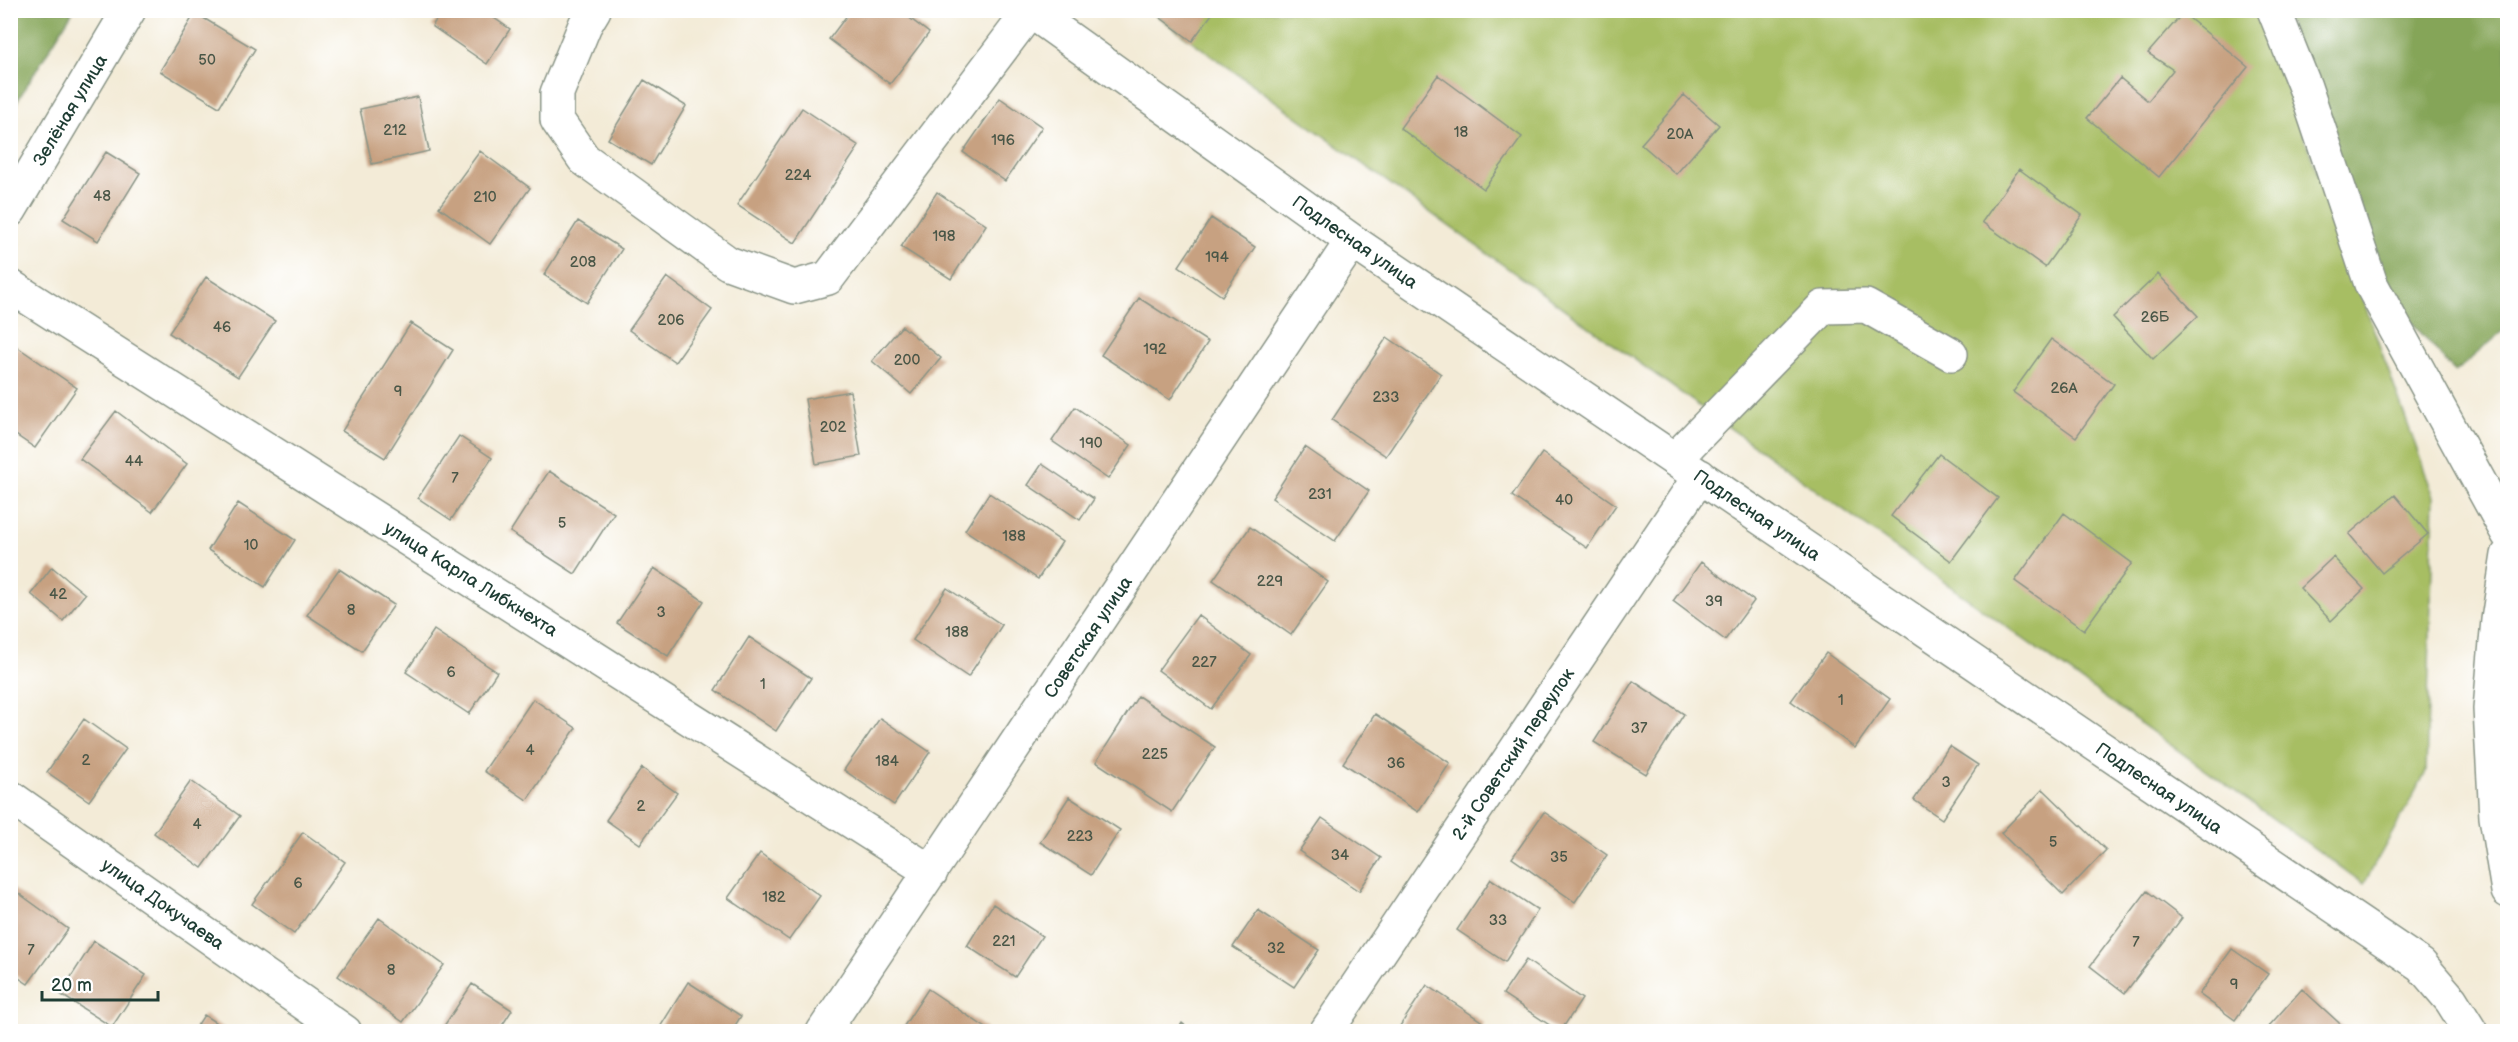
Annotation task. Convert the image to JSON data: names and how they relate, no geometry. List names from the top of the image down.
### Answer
{
  "streets": {
    "street": [
      "Зелёная улица",
      "Подлесная улица",
      "улица Карла Либкнехта",
      "Советская улица",
      "2-й Советский переулок",
      "улица Докучаева"
    ]
  },
  "crossings": [
    ["Подлесная улица", "Советская улица"],
    ["Подлесная улица", "2-й Советский переулок"],
    ["улица Карла Либкнехта", "Советская улица"]
  ],
  "house_numbers": [
    "50",
    "212",
    "18",
    "20А",
    "196",
    "224",
    "48",
    "210",
    "198",
    "194",
    "208",
    "26Б",
    "206",
    "46",
    "192",
    "200",
    "26А",
    "9",
    "233",
    "202",
    "190",
    "44",
    "7",
    "231",
    "40",
    "5",
    "188",
    "10",
    "229",
    "42",
    "39",
    "8",
    "3",
    "188",
    "227",
    "6",
    "1",
    "1",
    "37",
    "4",
    "225",
    "2",
    "184",
    "36",
    "3",
    "2",
    "4",
    "223",
    "5",
    "34",
    "35",
    "6",
    "182",
    "33",
    "221",
    "7",
    "32",
    "7",
    "8",
    "9"
  ],
  "scale_bar": "20 m"
}
